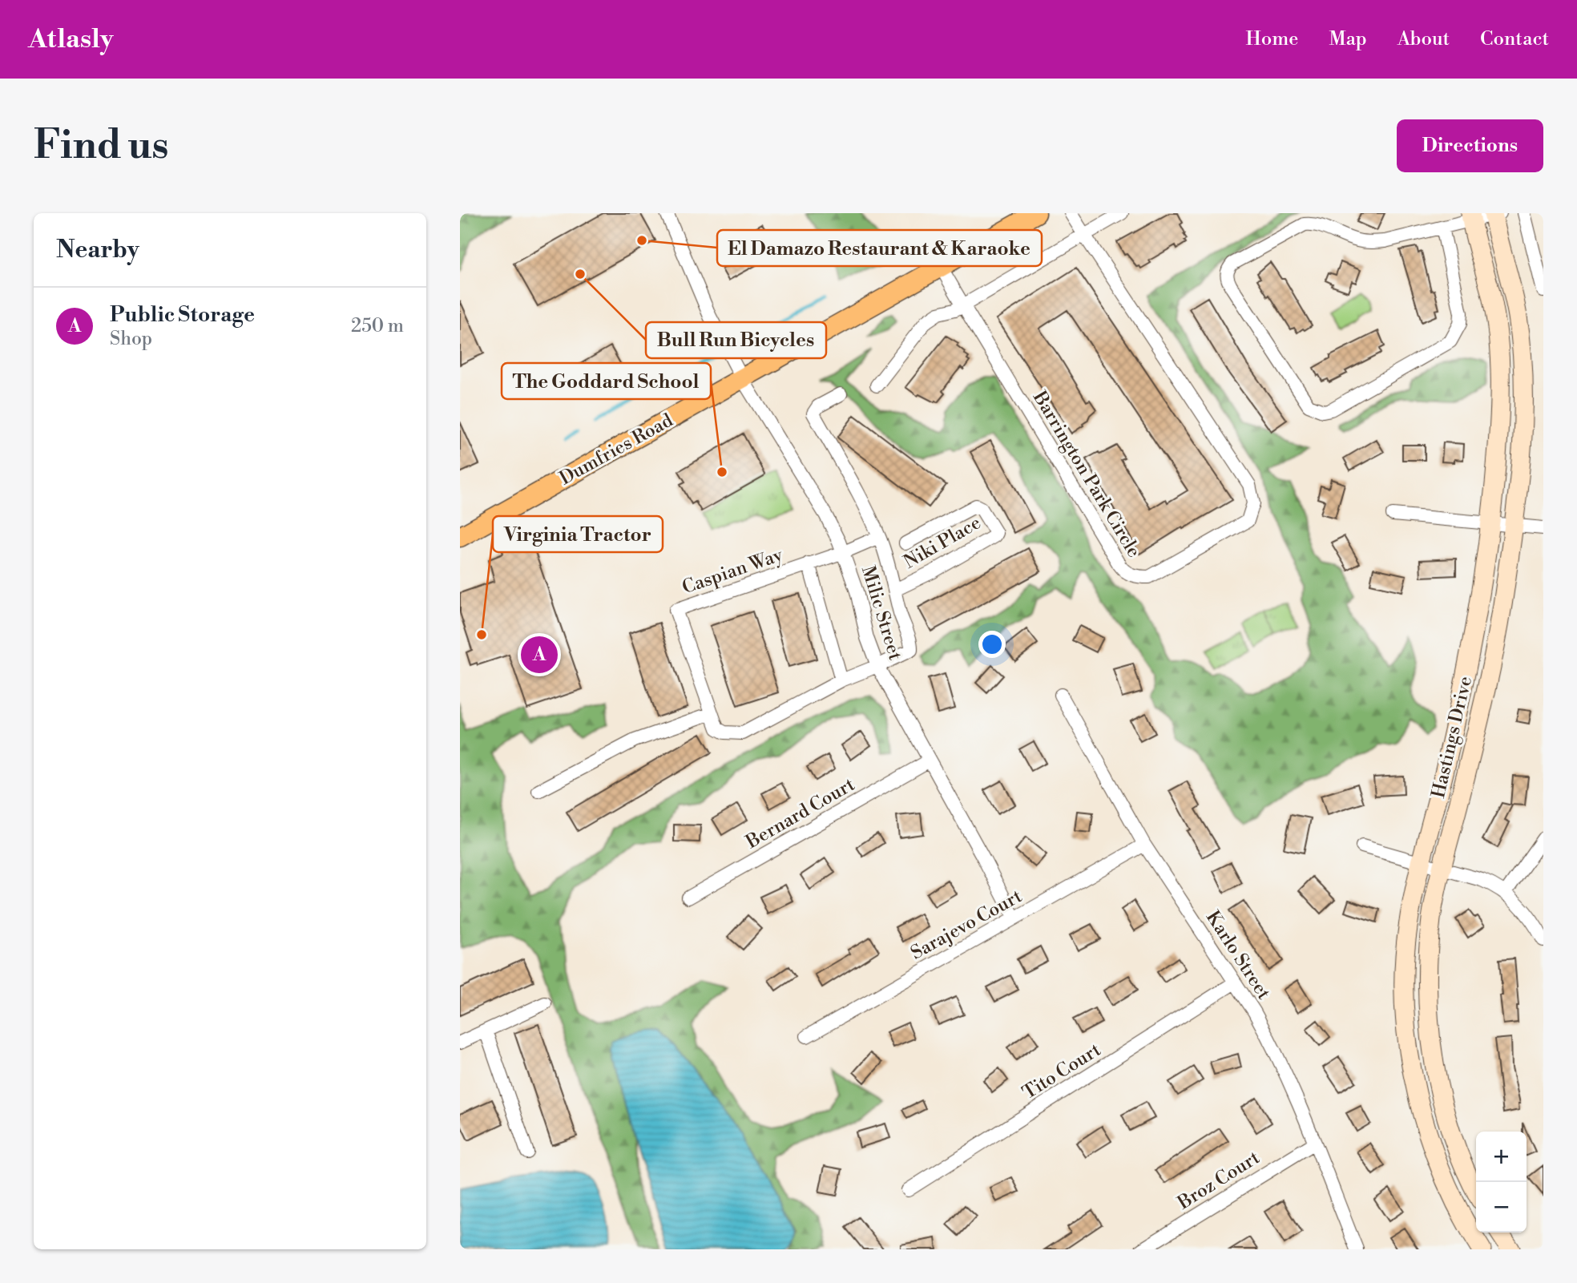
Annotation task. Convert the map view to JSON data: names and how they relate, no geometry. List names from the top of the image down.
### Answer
{
  "streets": {
    "main road": ["Dumfries Road"],
    "street": [
      "Barrington Park Circle",
      "Niki Place",
      "Caspian Way",
      "Milic Street",
      "Hastings Drive",
      "Bernard Court",
      "Sarajevo Court",
      "Karlo Street",
      "Tito Court",
      "Broz Court"
    ]
  },
  "crossings": [
    ["Dumfries Road", "Barrington Park Circle"],
    ["Dumfries Road", "Milic Street"],
    ["Niki Place", "Caspian Way"],
    ["Niki Place", "Milic Street"],
    ["Caspian Way", "Milic Street"],
    ["Milic Street", "Bernard Court"],
    ["Milic Street", "Sarajevo Court"],
    ["Sarajevo Court", "Karlo Street"],
    ["Karlo Street", "Tito Court"],
    ["Karlo Street", "Broz Court"]
  ],
  "places": [
    "El Damazo Restaurant & Karaoke",
    "Bull Run Bicycles",
    "The Goddard School",
    "Virginia Tractor"
  ],
  "page": {
    "header": "Atlasly",
    "nav": [
      "Home",
      "Map",
      "About",
      "Contact"
    ],
    "buttons": "Directions",
    "title": "Find us",
    "heading": "Nearby",
    "list": [
      {
        "mark": "A",
        "name": "Public Storage",
        "note": "Shop",
        "value": "250 m"
      }
    ],
    "pins": "A",
    "map_buttons": ["+", "−"]
  }
}
